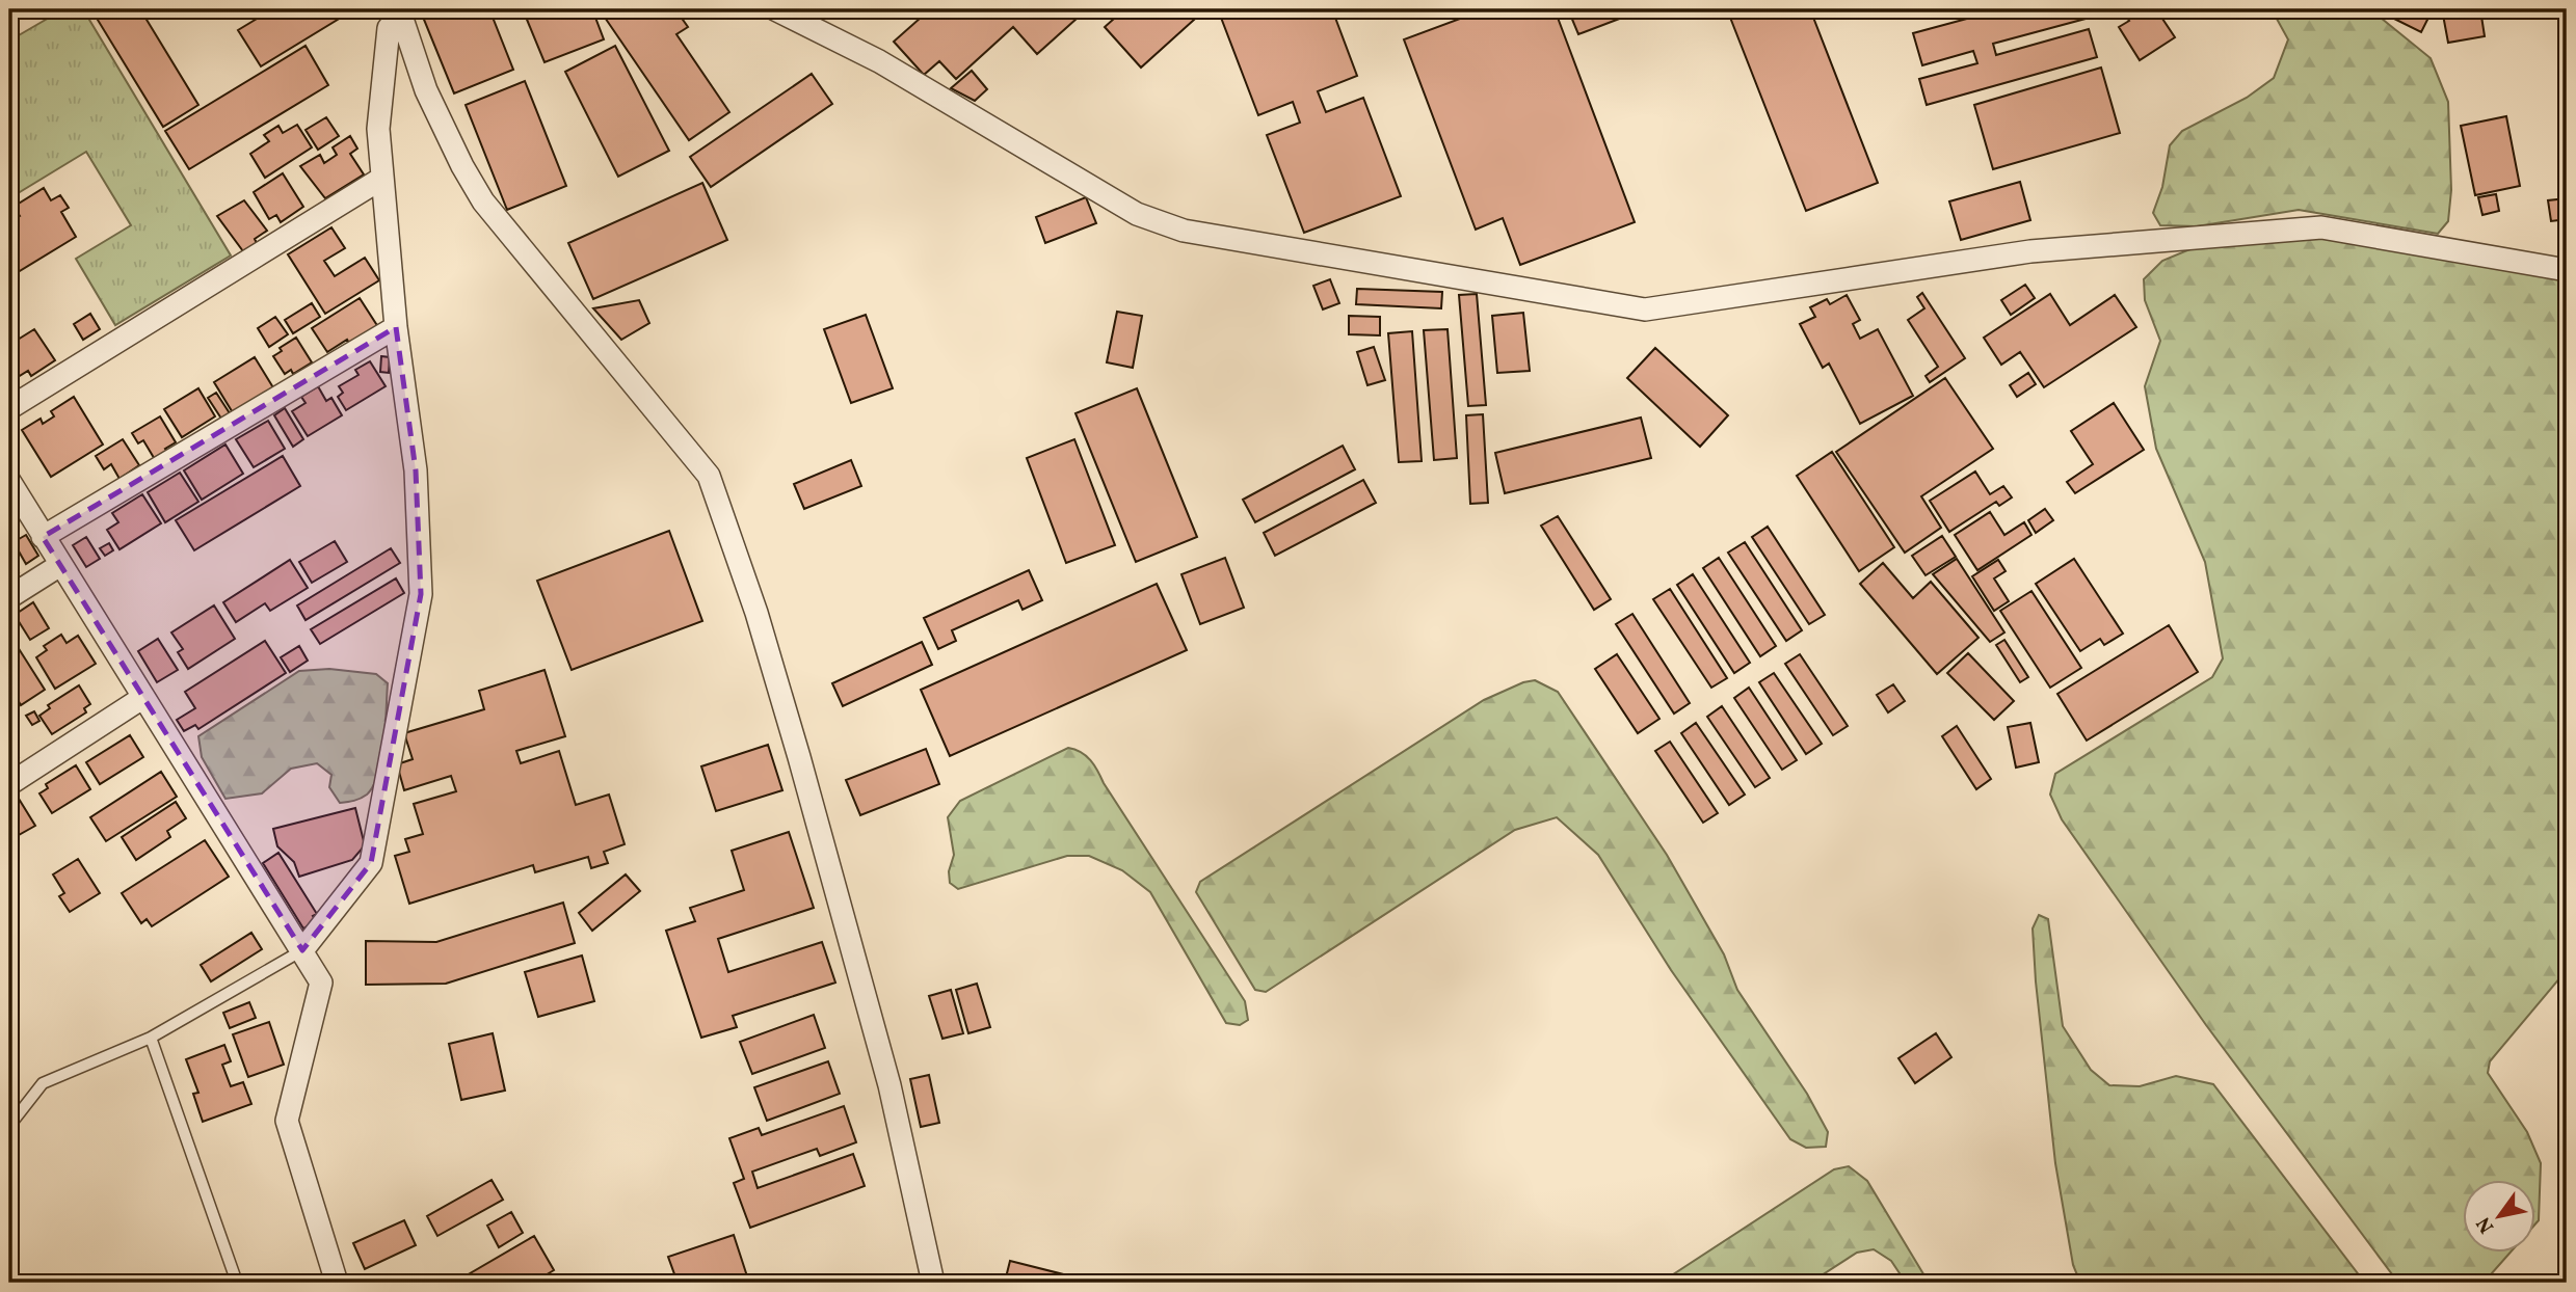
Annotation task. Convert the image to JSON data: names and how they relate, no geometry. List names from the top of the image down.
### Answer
{
  "north": "bottom left"
}
